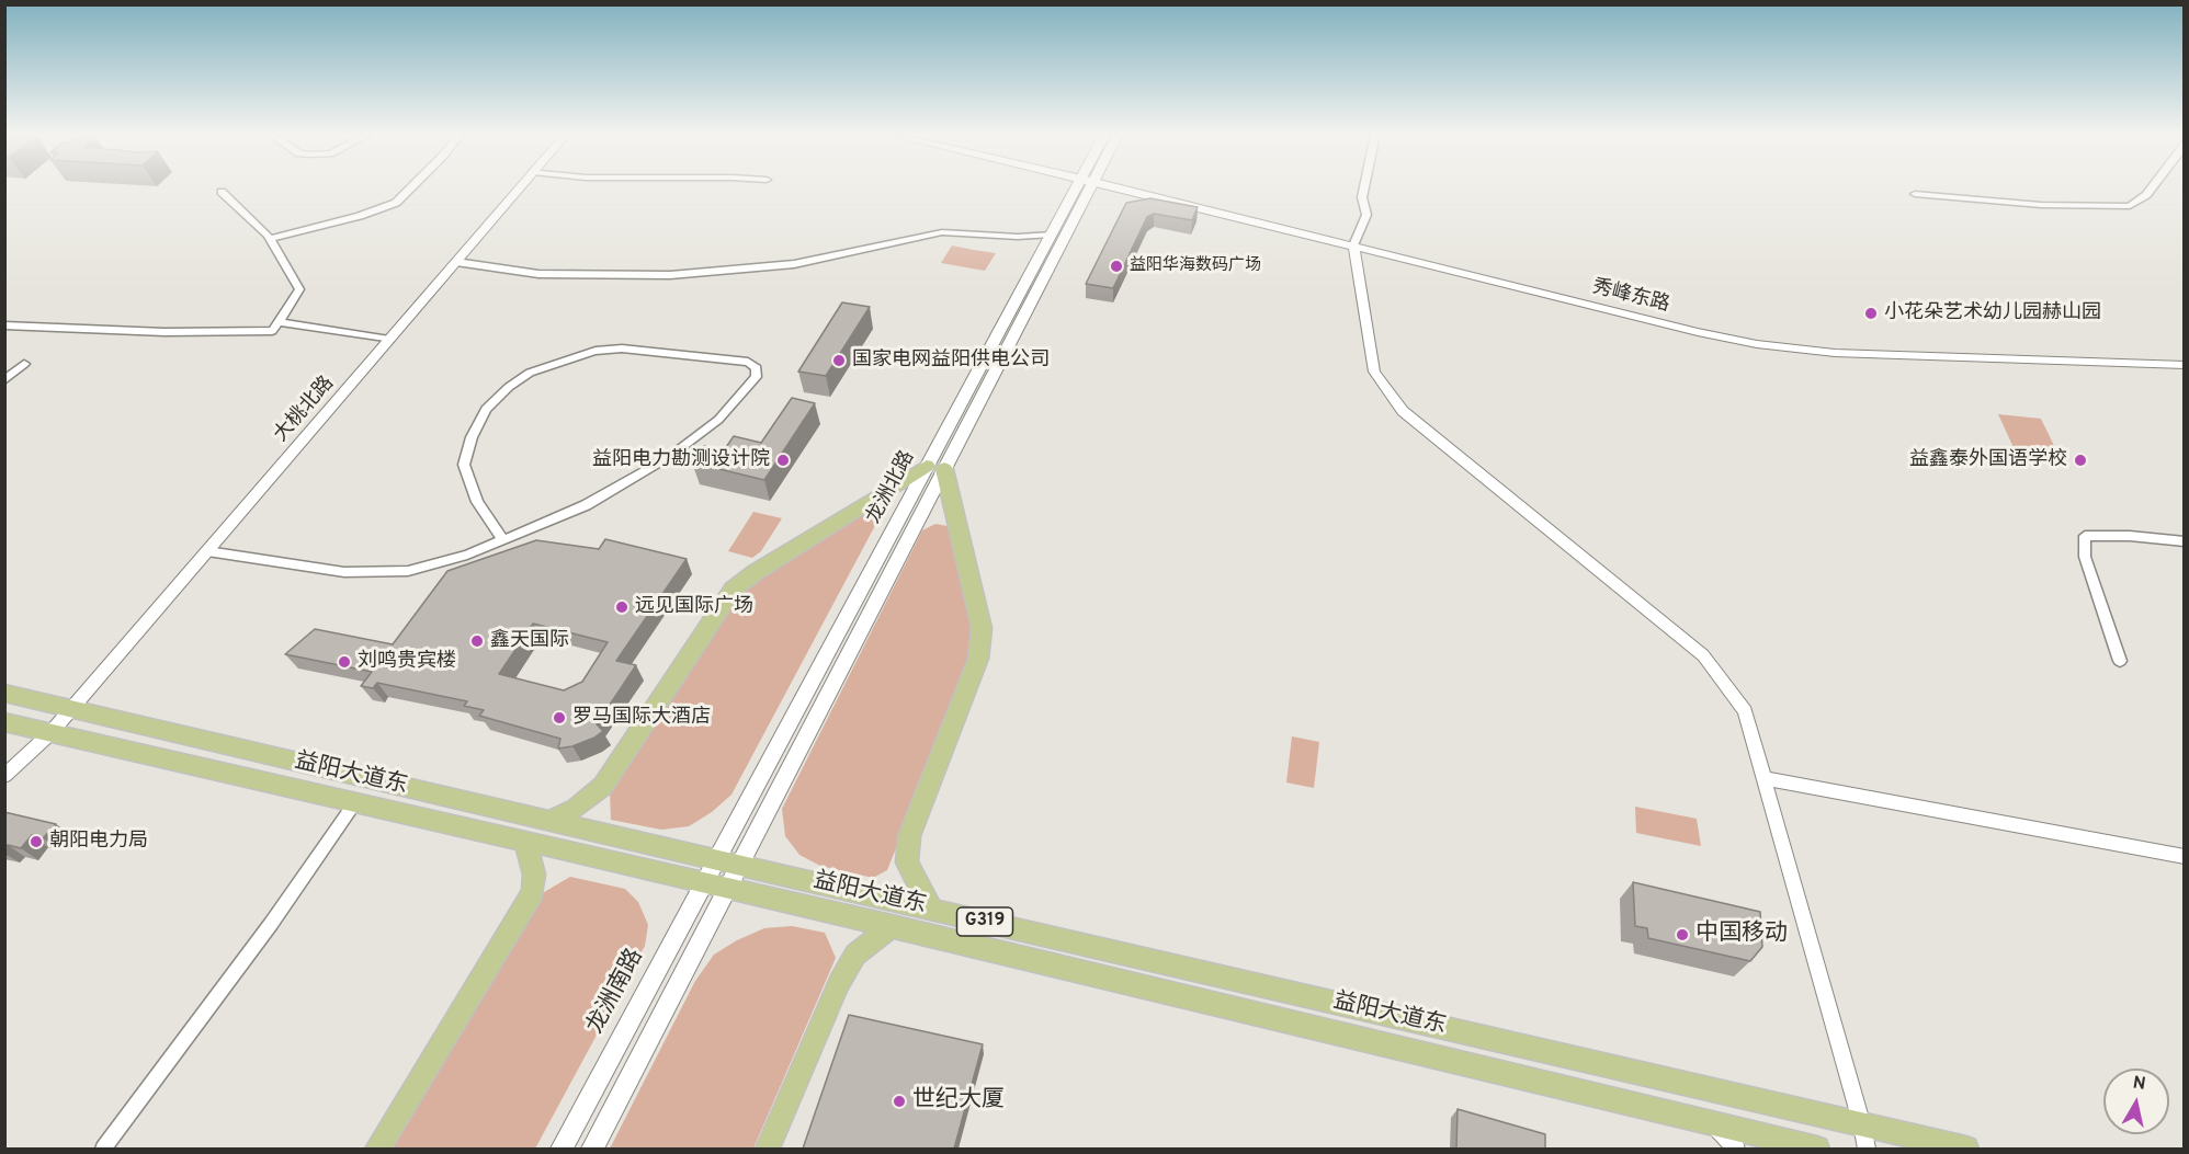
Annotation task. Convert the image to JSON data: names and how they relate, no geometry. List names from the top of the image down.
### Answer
{
  "streets": {
    "main road": [
      "龙洲北路",
      "益阳大道东",
      "G319",
      "龙洲南路"
    ],
    "street": ["秀峰东路", "大桃北路"]
  },
  "crossings": [
    ["大桃北路", "益阳大道东"],
    ["大桃北路", "G319"],
    ["龙洲北路", "益阳大道东"],
    ["龙洲北路", "龙洲南路"],
    ["益阳大道东", "龙洲南路"],
    ["G319", "龙洲南路"]
  ],
  "places": [
    "益阳华海数码广场",
    "小花朵艺术幼儿园赫山园",
    "国家电网益阳供电公司",
    "益阳电力勘测设计院",
    "益鑫泰外国语学校",
    "远见国际广场",
    "鑫天国际",
    "刘鸣贵宾楼",
    "罗马国际大酒店",
    "朝阳电力局",
    "中国移动",
    "世纪大厦"
  ],
  "north": "top"
}
